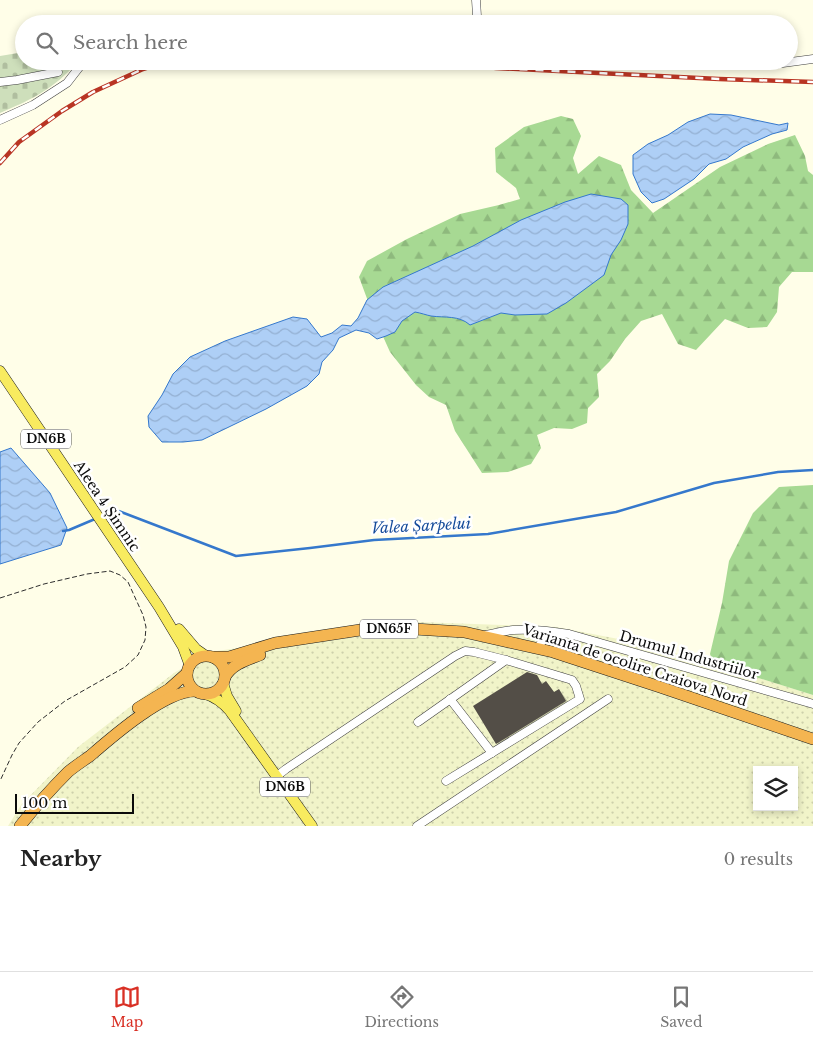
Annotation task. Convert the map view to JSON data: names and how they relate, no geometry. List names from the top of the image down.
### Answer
{
  "streets": {
    "highway": ["DN6B", "DN65F", "Varianta de ocolire Craiova Nord"],
    "main road": ["Aleea 4 Șimnic"],
    "street": ["Drumul Industriilor"]
  },
  "crossings": [
    ["DN6B", "Aleea 4 Șimnic"],
    ["DN6B", "Varianta de ocolire Craiova Nord"],
    ["Aleea 4 Șimnic", "Varianta de ocolire Craiova Nord"],
    ["Drumul Industriilor", "Varianta de ocolire Craiova Nord"]
  ],
  "water": ["Valea Șarpelui"],
  "scale_bar": "100 m",
  "page": {
    "search": "Search here",
    "scale": "100 m",
    "heading": ["Nearby", "0 results"],
    "nav": ["Map", "Directions", "Saved"]
  }
}
